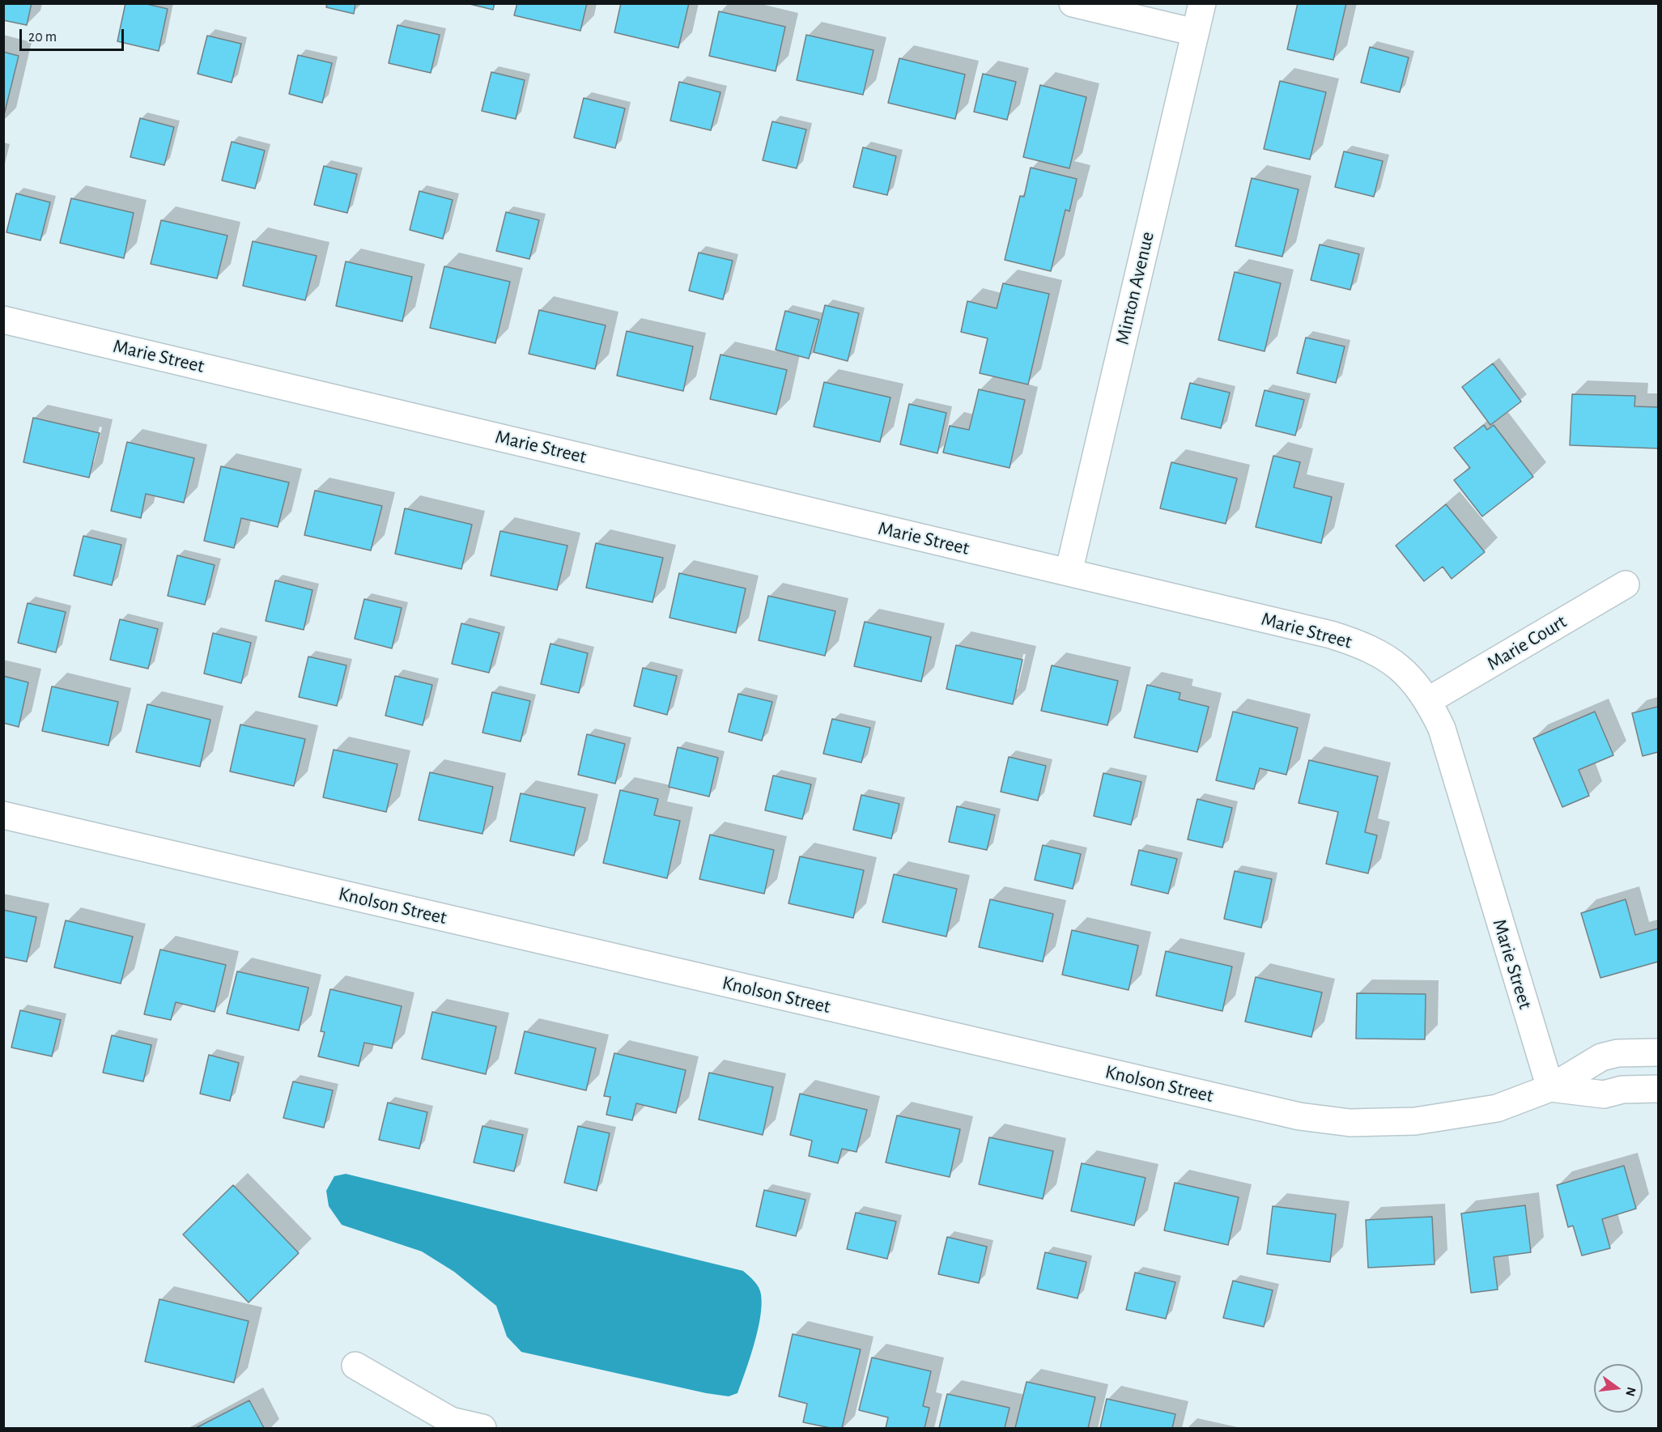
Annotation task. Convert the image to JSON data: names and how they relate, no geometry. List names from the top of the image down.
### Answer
{
  "streets": {
    "street": [
      "Minton Avenue",
      "Marie Street",
      "Marie Court",
      "Knolson Street"
    ]
  },
  "crossings": [
    ["Minton Avenue", "Marie Street"],
    ["Marie Street", "Marie Court"],
    ["Marie Street", "Knolson Street"]
  ],
  "scale_bar": "20 m",
  "north": "right"
}
